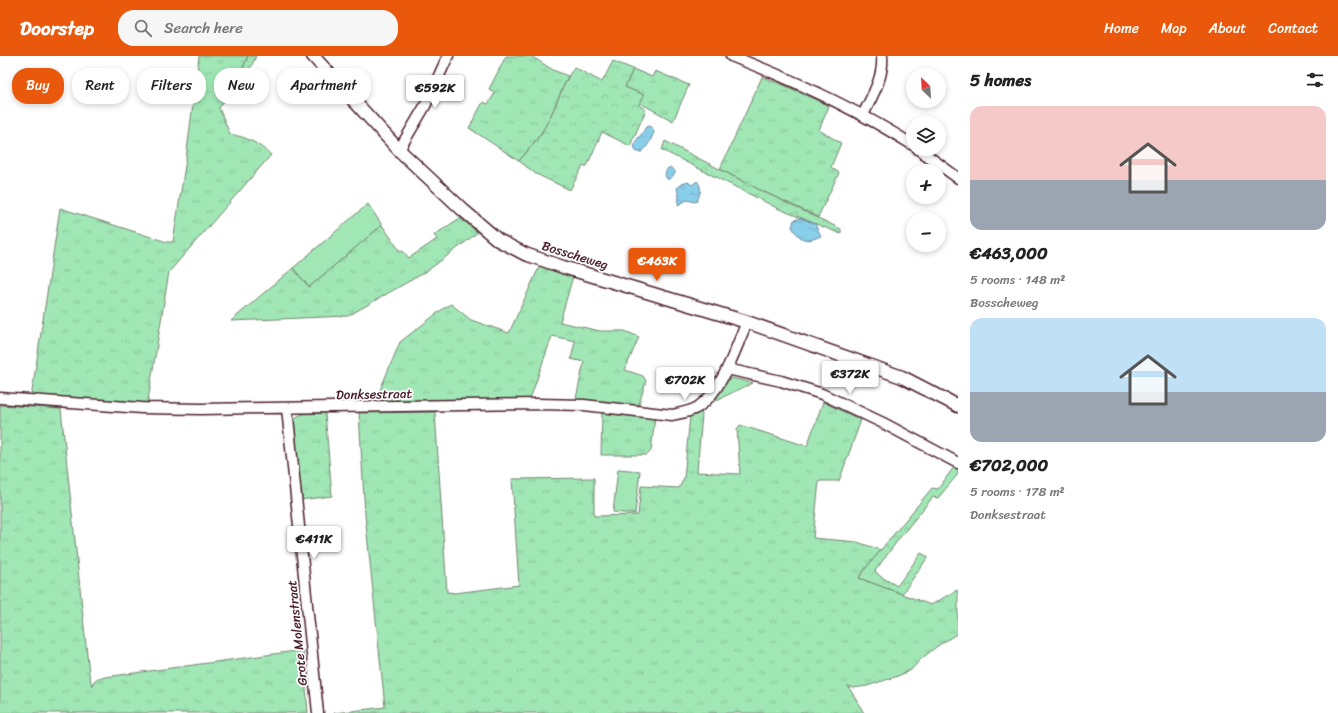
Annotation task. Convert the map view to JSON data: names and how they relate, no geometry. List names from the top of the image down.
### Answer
{
  "streets": {
    "street": ["Bosscheweg", "Donksestraat", "Grote Molenstraat"]
  },
  "crossings": [
    ["Bosscheweg", "Donksestraat"],
    ["Donksestraat", "Grote Molenstraat"]
  ],
  "north": "top left",
  "page": {
    "header": "Doorstep",
    "search": "Search here",
    "nav": [
      "Home",
      "Map",
      "About",
      "Contact"
    ],
    "heading": "5 homes",
    "map_buttons": ["+", "−"],
    "chip": [
      "Buy",
      "Rent",
      "Filters",
      "New",
      "Apartment"
    ],
    "price": [
      "€592K",
      "€463K",
      "€372K",
      "€702K",
      "€411K"
    ],
    "list": [
      {
        "name": "€463,000",
        "note": "5 rooms · 148 m² · Bosscheweg"
      },
      {
        "name": "€702,000",
        "note": "5 rooms · 178 m² · Donksestraat"
      }
    ]
  }
}
